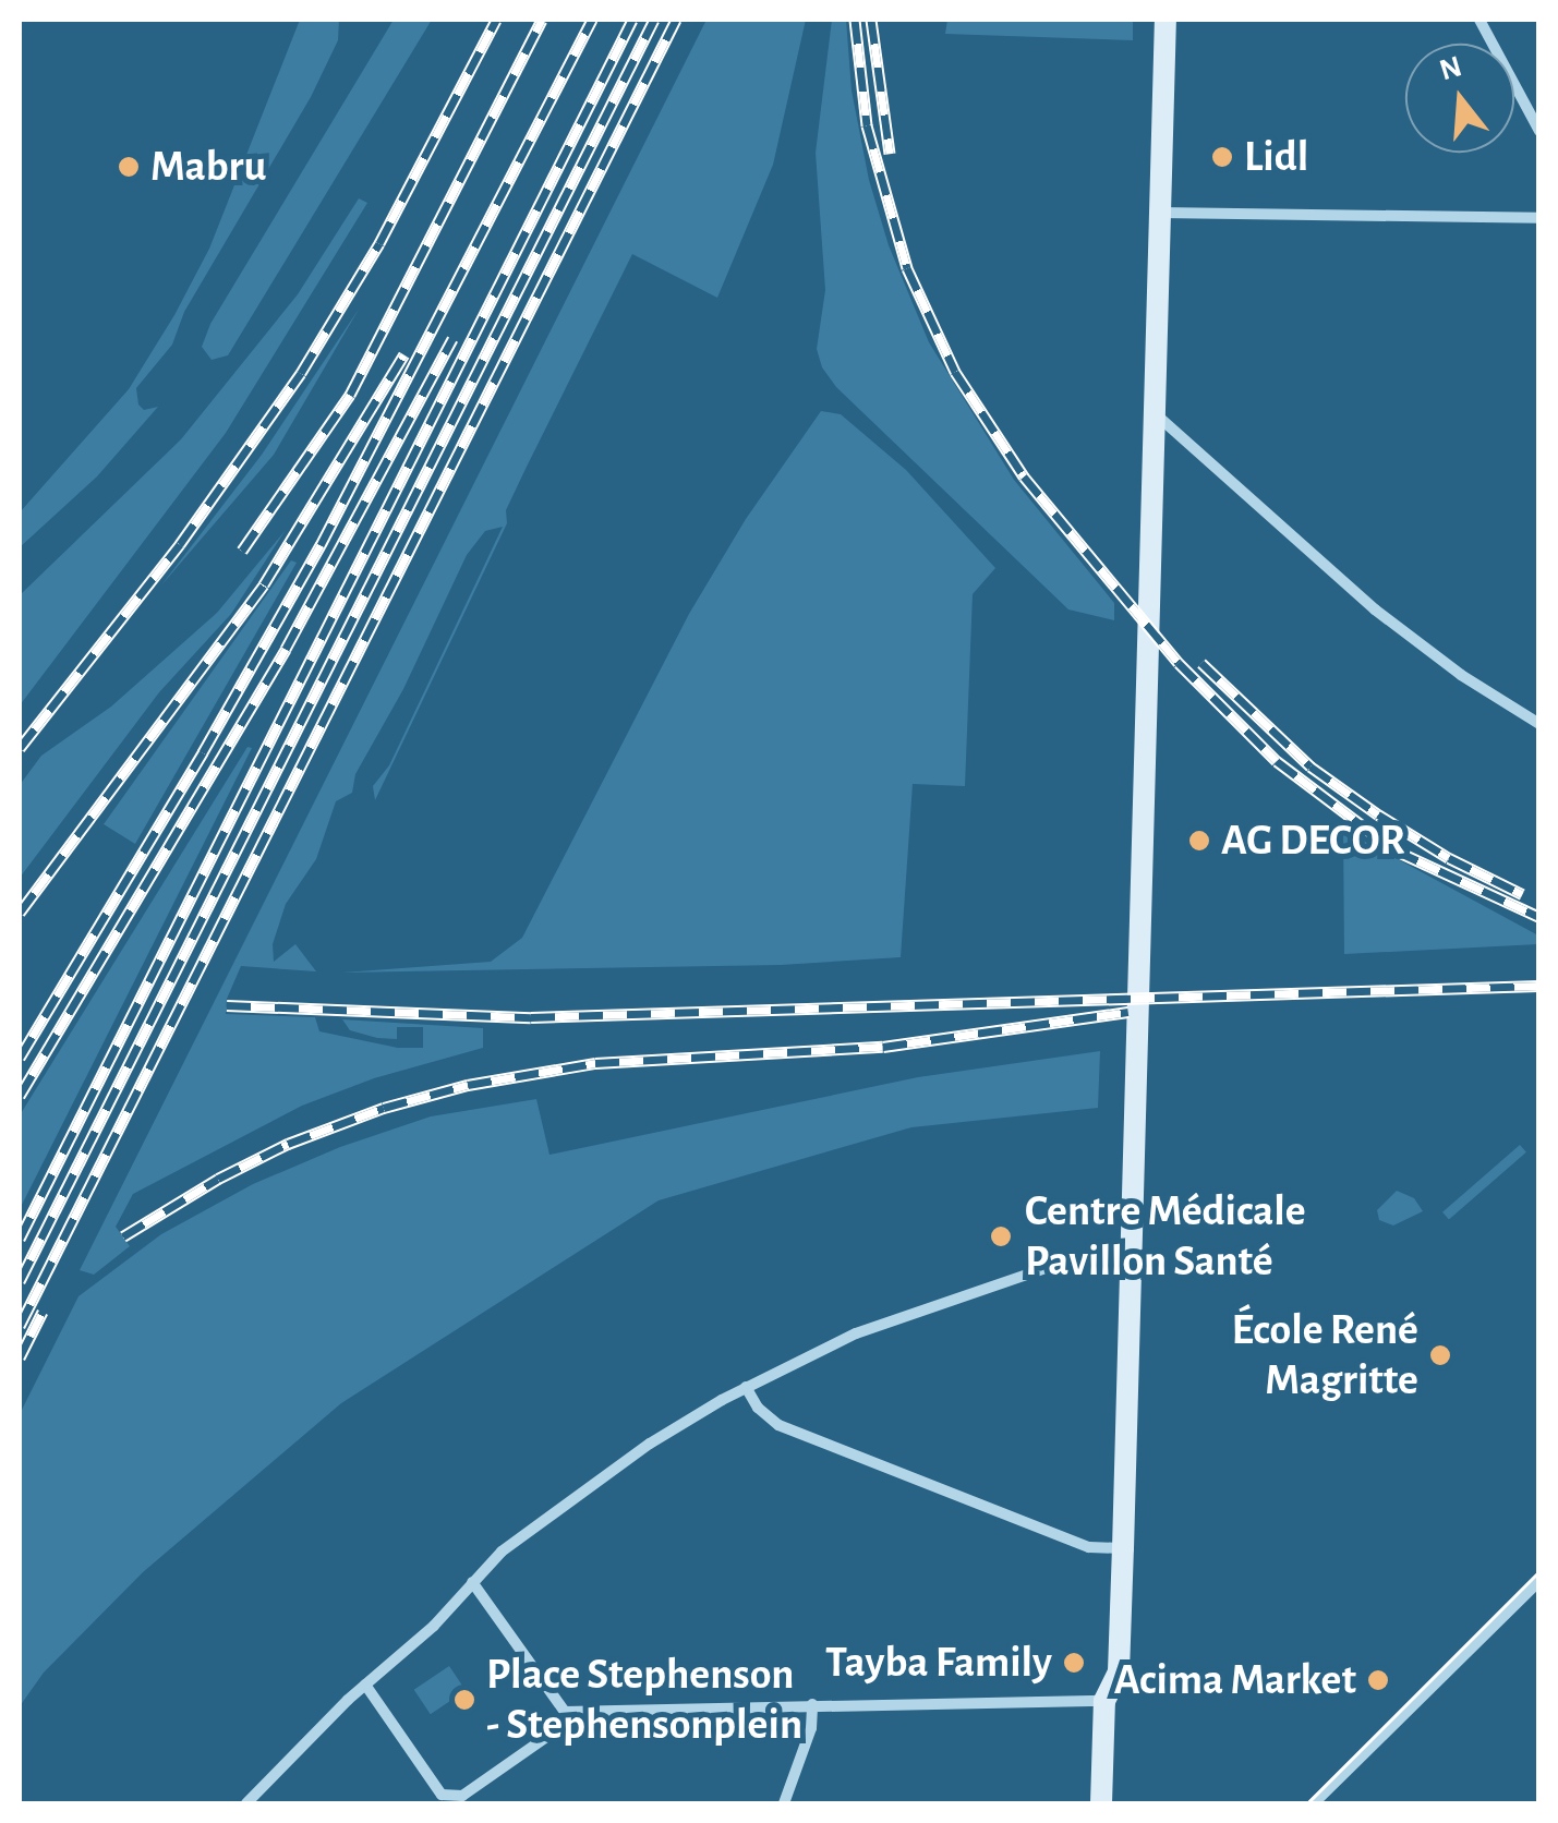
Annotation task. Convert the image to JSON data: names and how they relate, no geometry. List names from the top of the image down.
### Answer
{
  "places": [
    "Lidl",
    "Mabru",
    "AG DECOR",
    "Centre Médicale Pavillon Santé",
    "École René Magritte",
    "Tayba Family",
    "Acima Market",
    "Place Stephenson - Stephensonplein"
  ],
  "north": "top"
}
